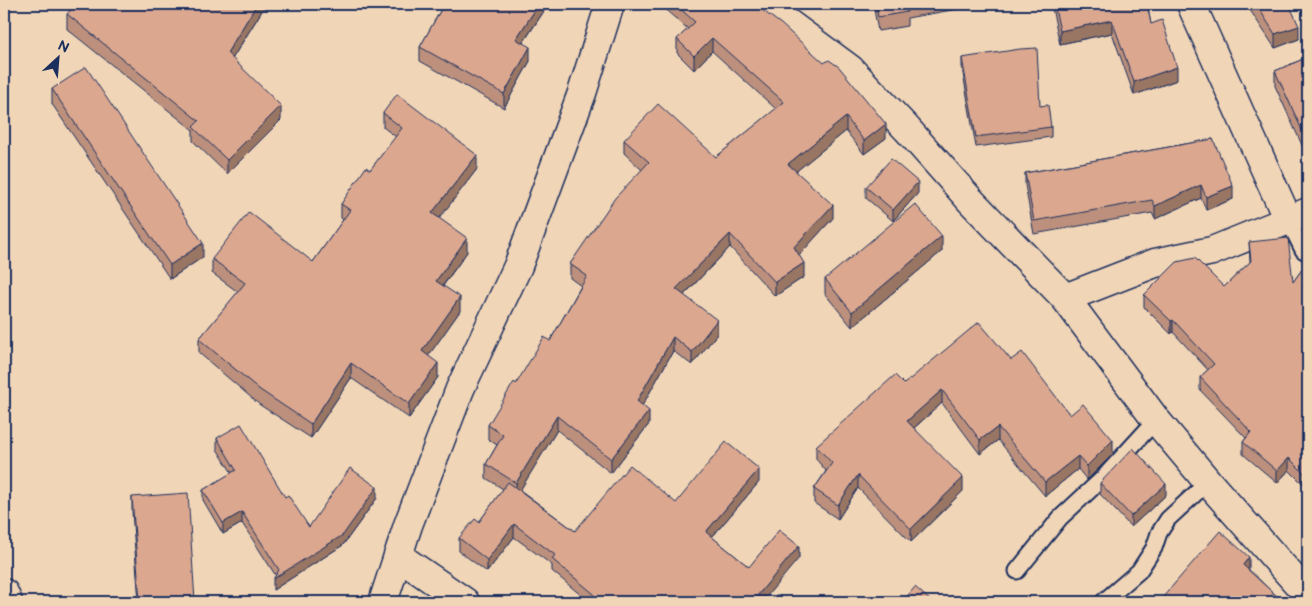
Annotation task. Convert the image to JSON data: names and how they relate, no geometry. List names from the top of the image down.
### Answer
{
  "north": "top right"
}
